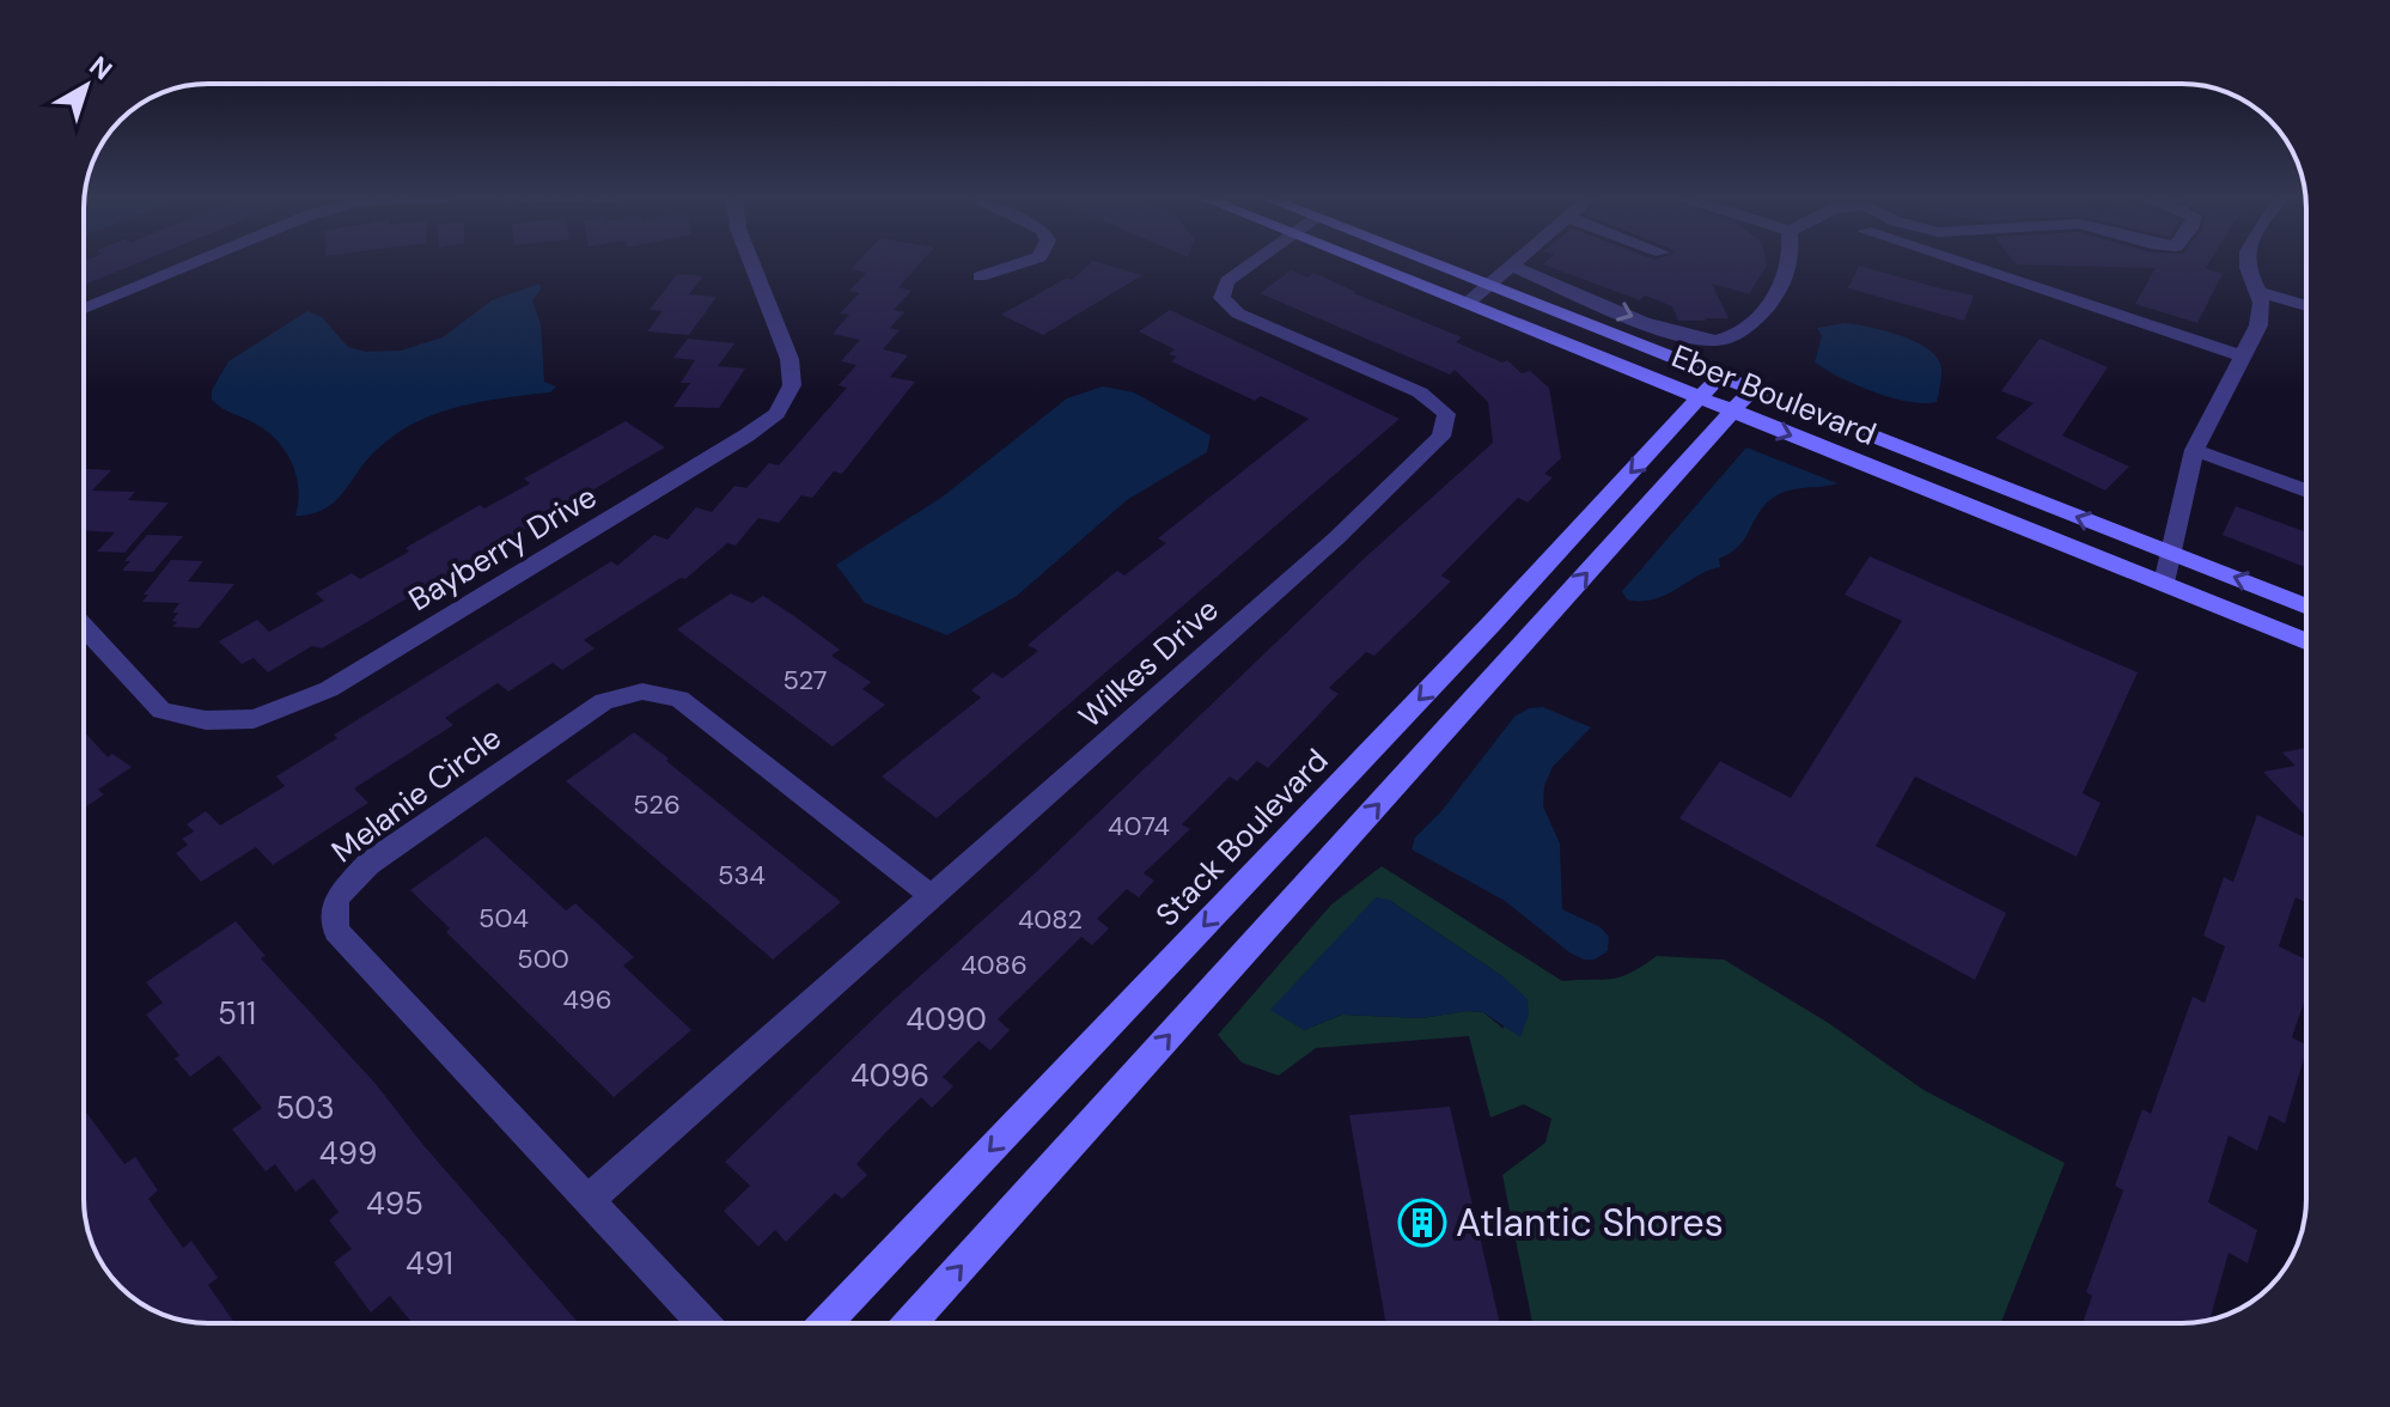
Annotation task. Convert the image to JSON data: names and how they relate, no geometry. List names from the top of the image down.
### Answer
{
  "streets": {
    "street": [
      "Eber Boulevard",
      "Bayberry Drive",
      "Wilkes Drive",
      "Melanie Circle",
      "Stack Boulevard"
    ]
  },
  "crossings": [
    ["Eber Boulevard", "Stack Boulevard"],
    ["Wilkes Drive", "Melanie Circle"]
  ],
  "places": {
    "building": ["Atlantic Shores"]
  },
  "house_numbers": [
    "527",
    "526",
    "4074",
    "534",
    "504",
    "4082",
    "500",
    "4086",
    "496",
    "511",
    "4090",
    "4096",
    "503",
    "499",
    "495",
    "491"
  ],
  "north": "top right"
}
